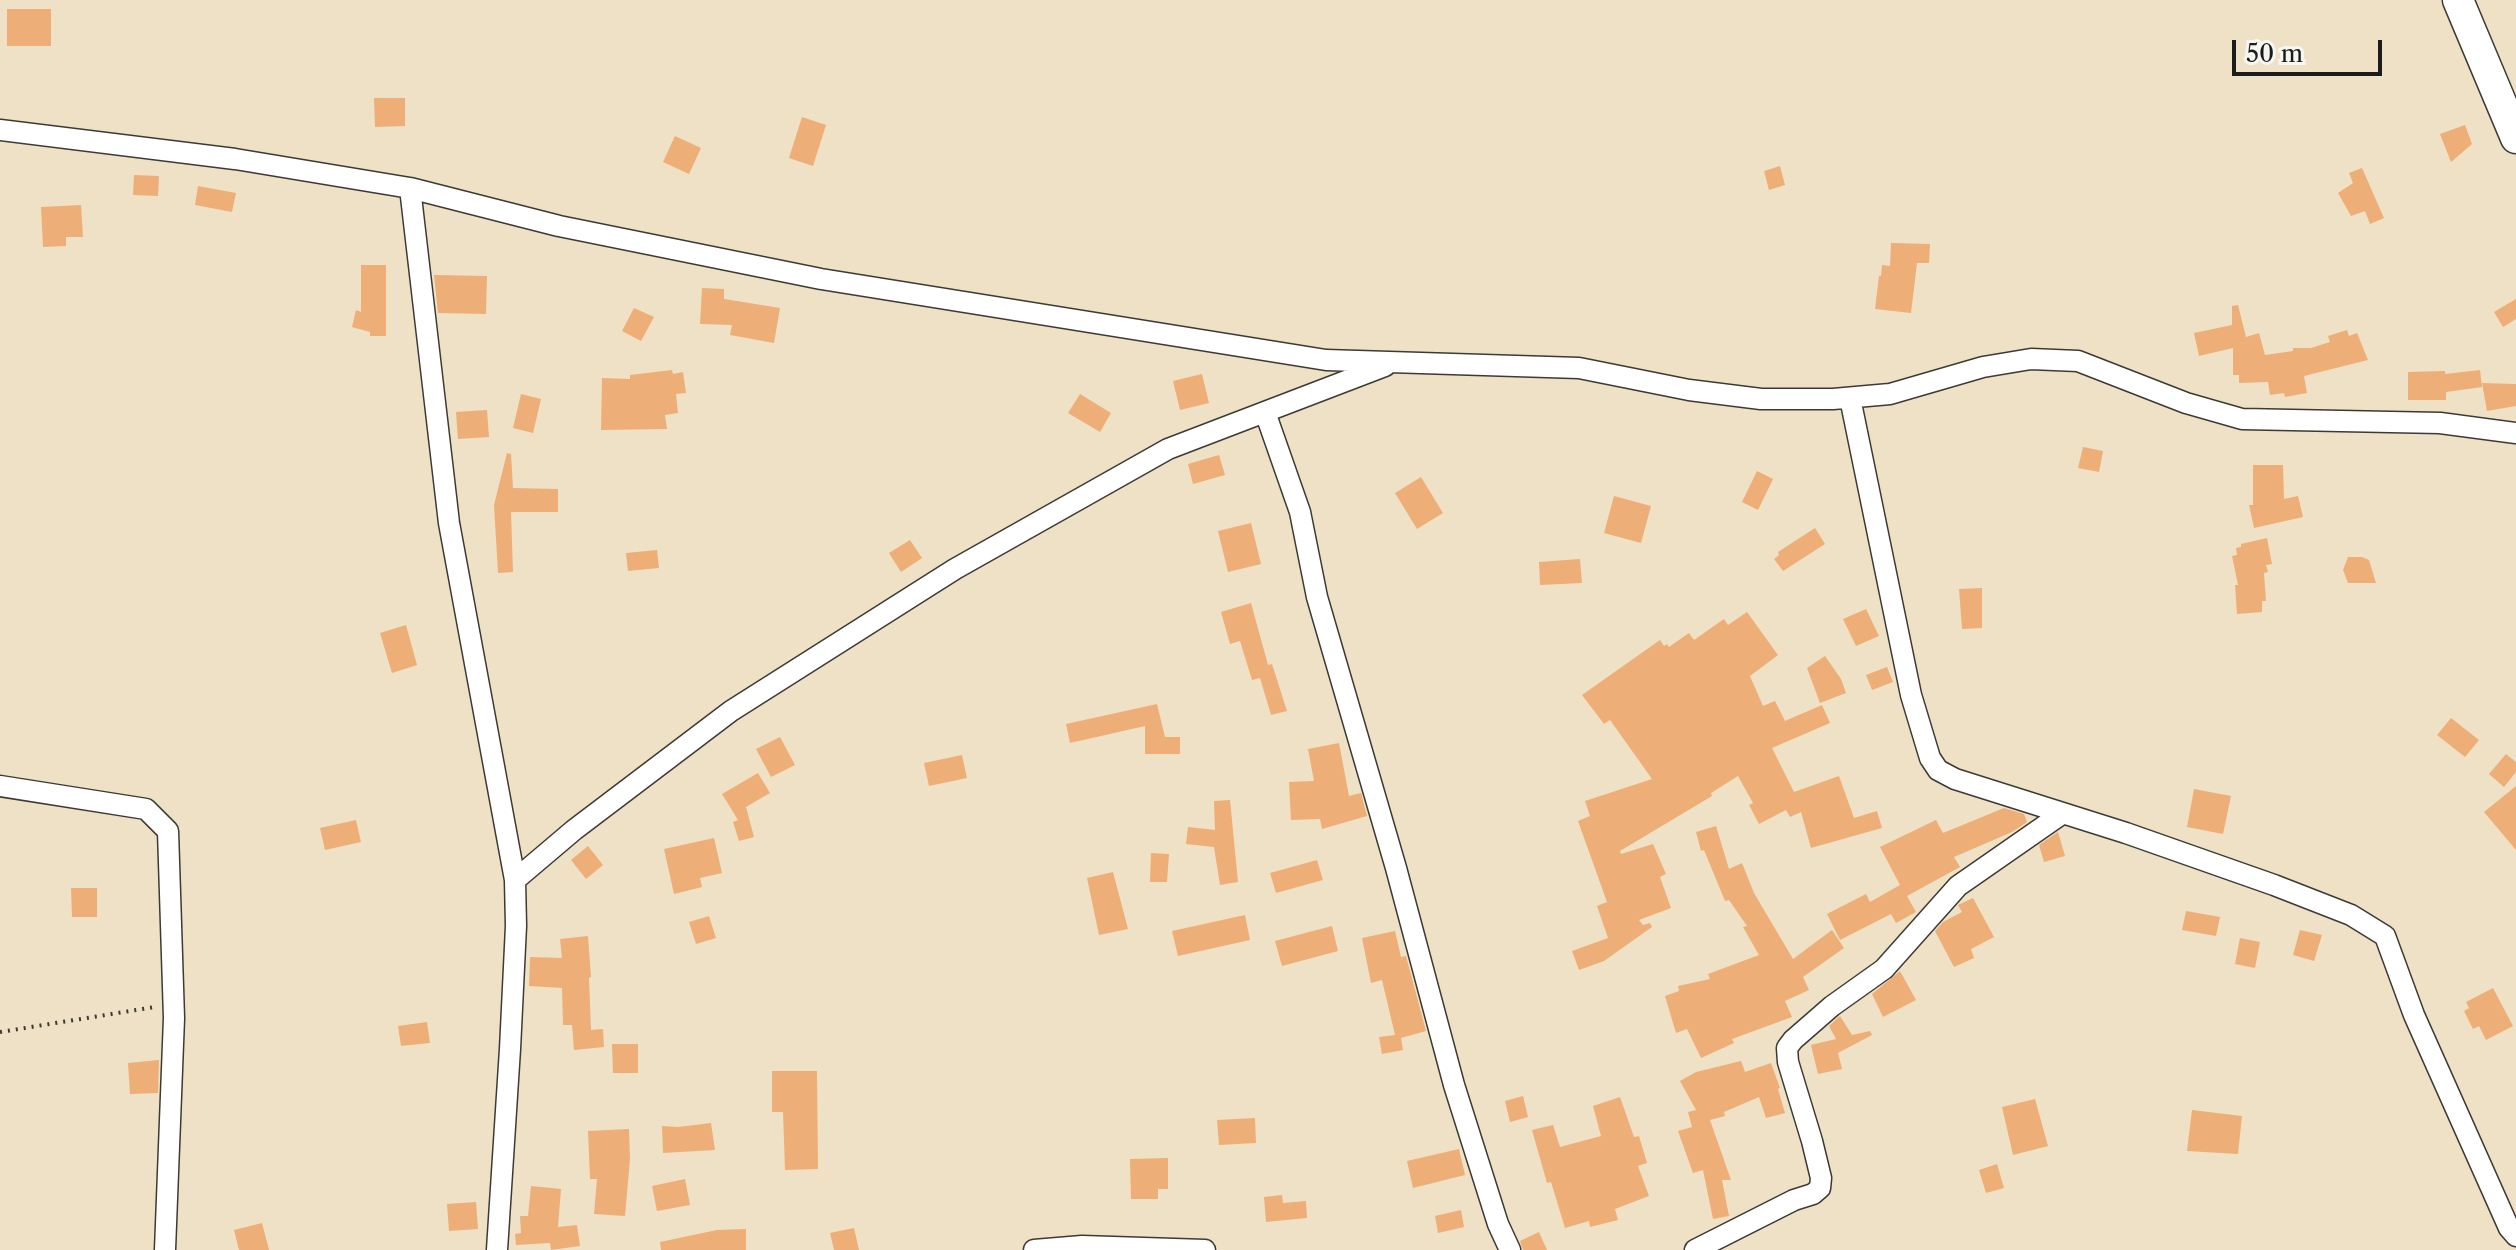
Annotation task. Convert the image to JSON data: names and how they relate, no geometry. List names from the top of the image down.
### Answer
{
  "scale_bar": "50 m"
}
